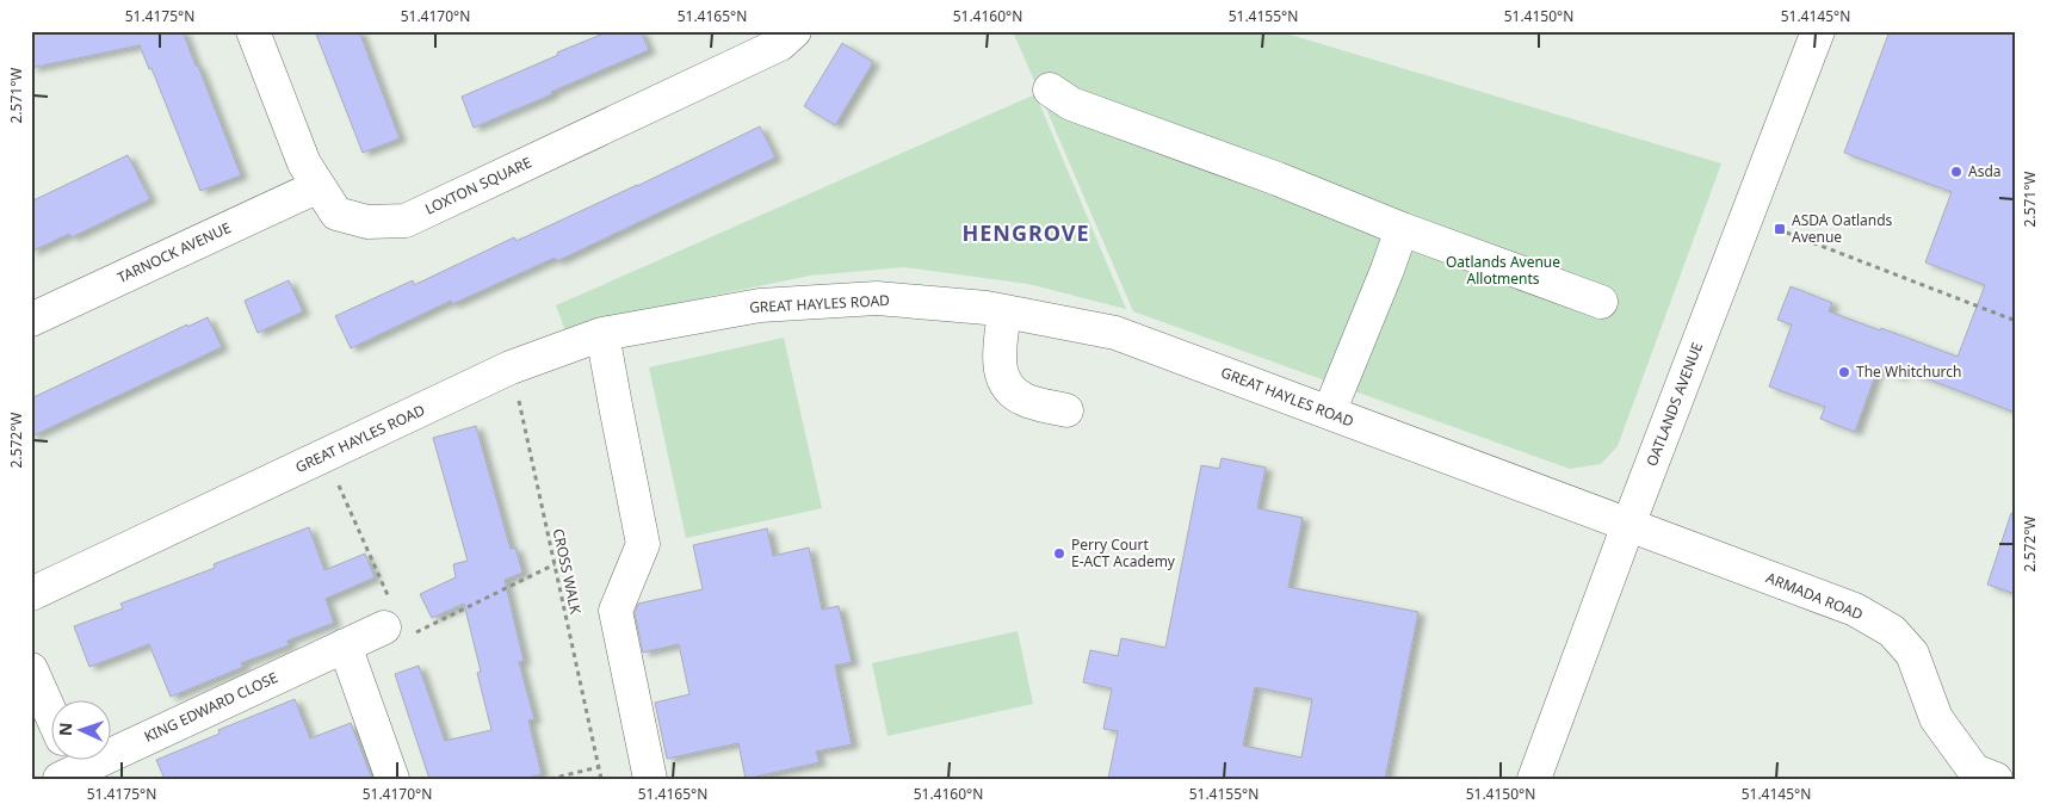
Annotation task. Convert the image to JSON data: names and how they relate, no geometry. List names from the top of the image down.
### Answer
{
  "streets": {
    "street": [
      "LOXTON SQUARE",
      "TARNOCK AVENUE",
      "GREAT HAYLES ROAD",
      "OATLANDS AVENUE",
      "ARMADA ROAD",
      "KING EDWARD CLOSE"
    ],
    "path": ["CROSS WALK"]
  },
  "crossings": [
    ["LOXTON SQUARE", "TARNOCK AVENUE"],
    ["GREAT HAYLES ROAD", "OATLANDS AVENUE"],
    ["GREAT HAYLES ROAD", "CROSS WALK"],
    ["GREAT HAYLES ROAD", "ARMADA ROAD"],
    ["OATLANDS AVENUE", "ARMADA ROAD"]
  ],
  "districts": ["HENGROVE"],
  "parks": ["Oatlands Avenue Allotments"],
  "places": {
    "other": ["Asda", "The Whitchurch", "Perry Court E-ACT Academy"],
    "transit": ["ASDA Oatlands Avenue"]
  },
  "north": "left",
  "coordinates": [
    "51.4175°N",
    "51.4170°N",
    "51.4165°N",
    "51.4160°N",
    "51.4155°N",
    "51.4150°N",
    "51.4145°N",
    "2.571°W",
    "2.572°W"
  ]
}
